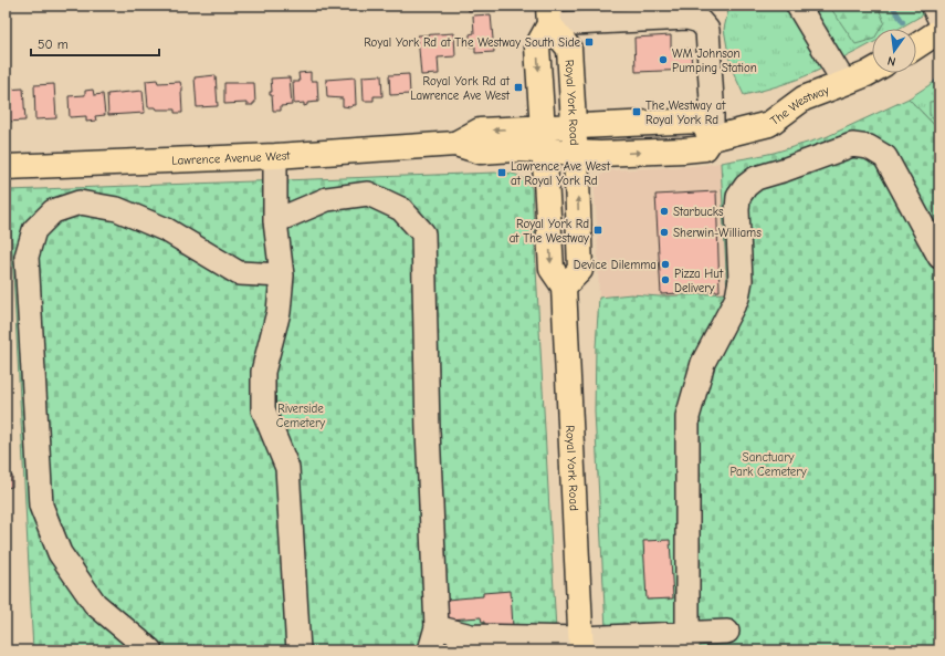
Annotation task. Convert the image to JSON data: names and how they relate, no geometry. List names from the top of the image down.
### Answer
{
  "streets": {
    "main road": ["Royal York Road", "The Westway", "Lawrence Avenue West"]
  },
  "crossings": [
    ["Royal York Road", "The Westway"],
    ["The Westway", "Lawrence Avenue West"]
  ],
  "parks": ["Riverside Cemetery", "Sanctuary Park Cemetery"],
  "places": {
    "transit": [
      "Royal York Rd at The Westway South Side",
      "Royal York Rd at Lawrence Ave West",
      "The Westway at Royal York Rd",
      "Lawrence Ave West at Royal York Rd",
      "Royal York Rd at The Westway"
    ],
    "other": [
      "WM Johnson Pumping Station",
      "Starbucks",
      "Sherwin-Williams",
      "Device Dilemma",
      "Pizza Hut Delivery"
    ]
  },
  "scale_bar": "50 m",
  "north": "bottom"
}
